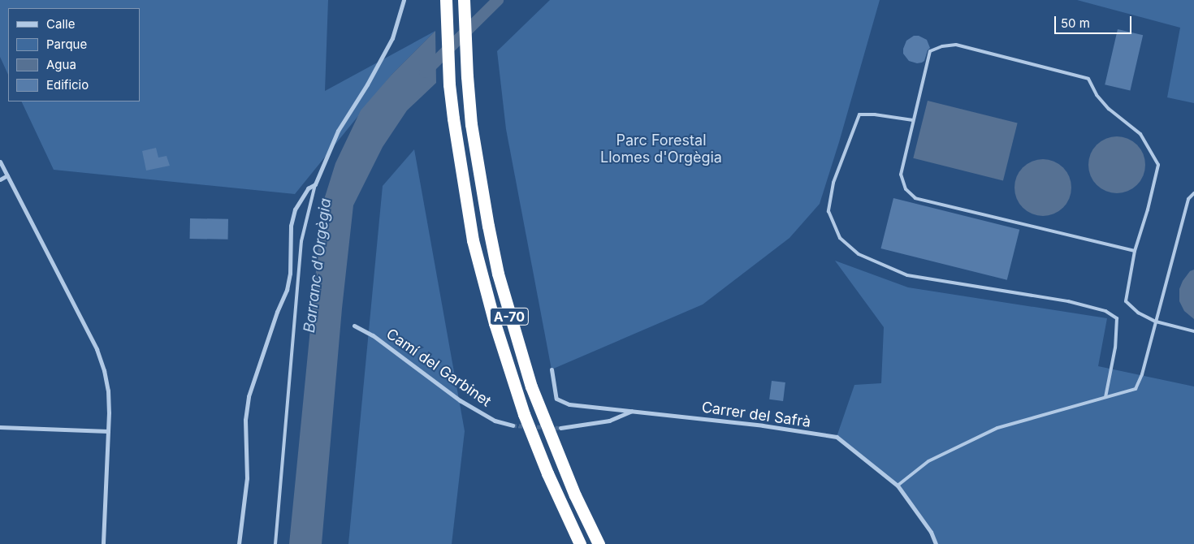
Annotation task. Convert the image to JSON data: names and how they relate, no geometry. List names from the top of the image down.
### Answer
{
  "streets": {
    "highway": ["A-70"],
    "street": ["Camí del Garbinet", "Carrer del Safrà"]
  },
  "water": ["Barranc d'Orgègia"],
  "parks": ["Parc Forestal Llomes d'Orgègia"],
  "legend": [
    "Calle",
    "Parque",
    "Agua",
    "Edificio"
  ],
  "scale_bar": "50 m"
}
